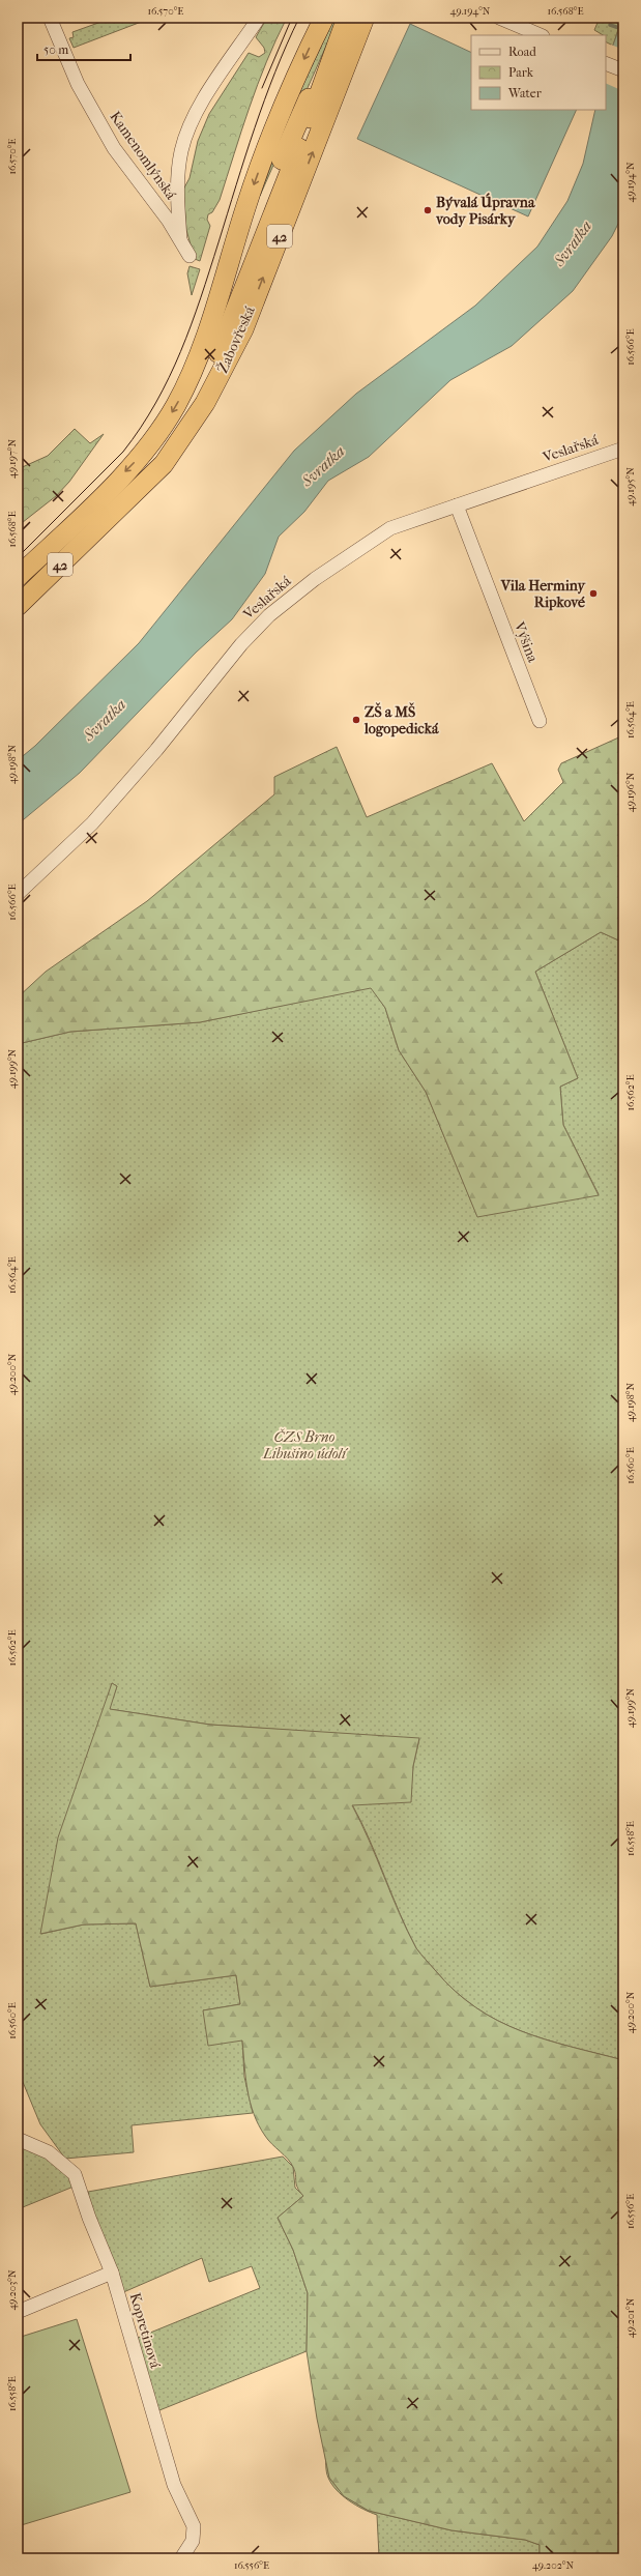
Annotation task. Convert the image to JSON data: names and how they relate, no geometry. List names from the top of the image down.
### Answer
{
  "streets": {
    "highway": ["42", "Žabovřeská"],
    "street": [
      "Kamenomlýnská",
      "Veslařská",
      "Výšina",
      "Kopretinová"
    ]
  },
  "crossings": [
    ["42", "Žabovřeská"],
    ["Veslařská", "Výšina"]
  ],
  "water": ["Svratka"],
  "parks": ["ČZS Brno Libušino údolí"],
  "places": ["Bývalá Úpravna vody Pisárky", "Vila Herminy Ripkové", "ZŠ a MŠ logopedická"],
  "legend": ["Road", "Park", "Water"],
  "scale_bar": "50 m",
  "coordinates": [
    "16.570°E",
    "49.194°N",
    "16.568°E",
    "16.566°E",
    "49.197°N",
    "49.195°N",
    "16.564°E",
    "49.198°N",
    "49.196°N",
    "49.199°N",
    "16.562°E",
    "49.200°N",
    "16.560°E",
    "16.558°E",
    "16.556°E",
    "49.203°N",
    "49.201°N",
    "49.202°N"
  ]
}
